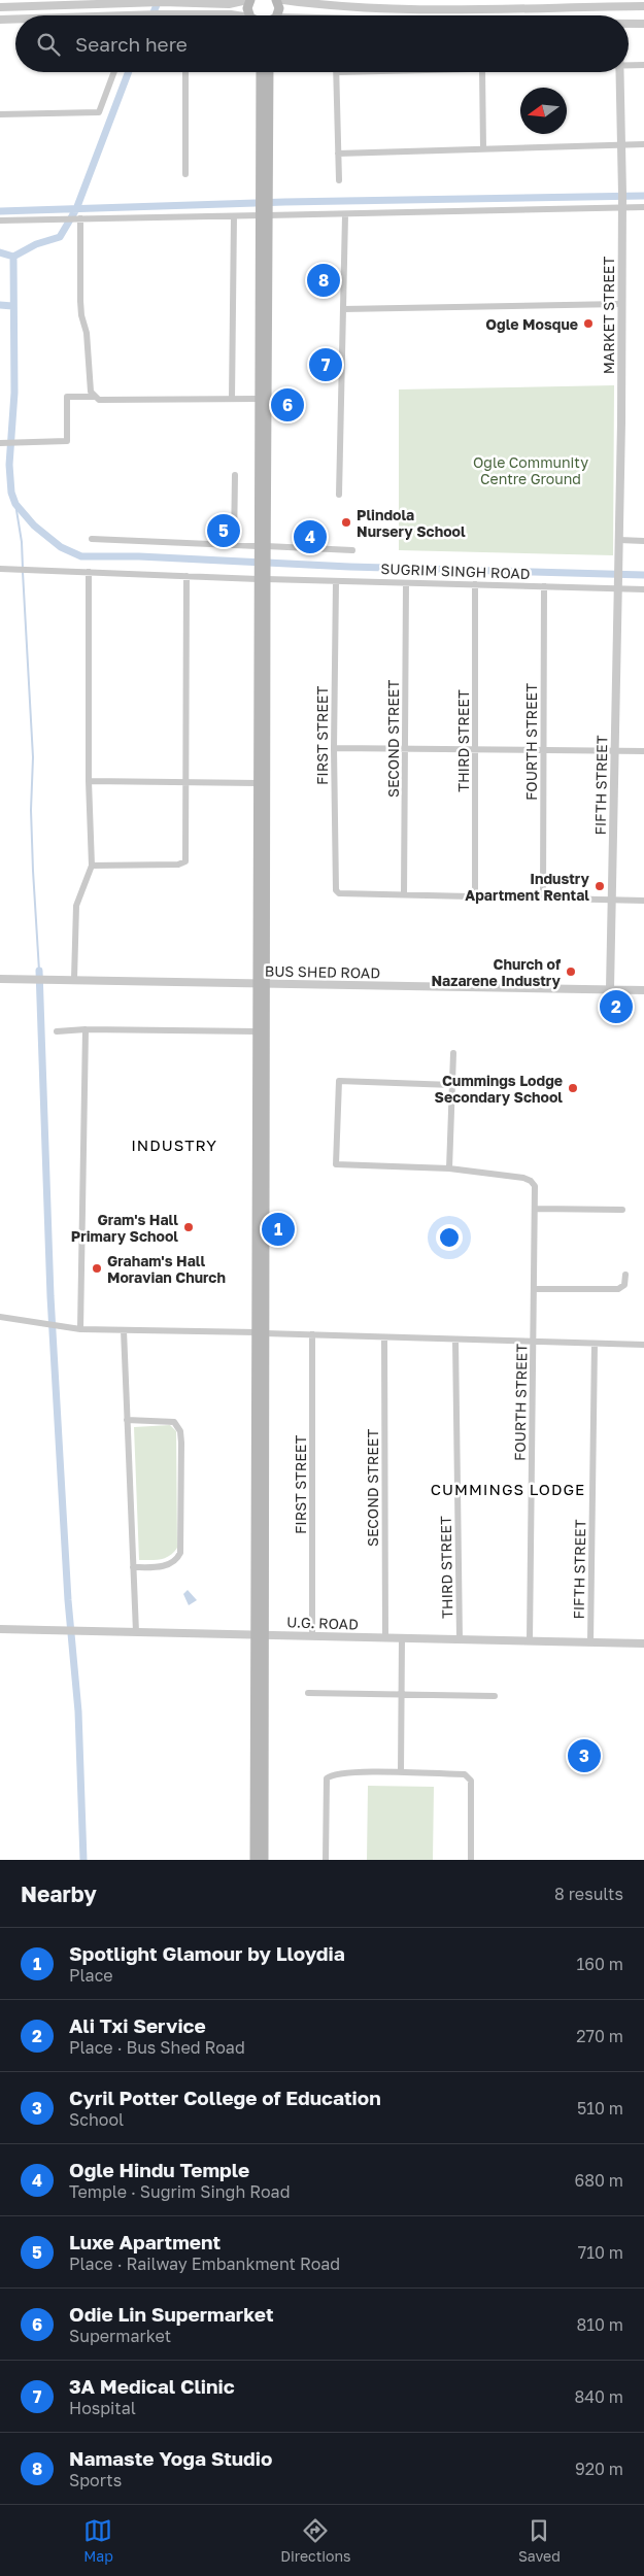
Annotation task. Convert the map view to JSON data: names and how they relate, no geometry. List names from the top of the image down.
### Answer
{
  "streets": {
    "street": [
      "MARKET STREET",
      "SUGRIM SINGH ROAD",
      "FIRST STREET",
      "SECOND STREET",
      "THIRD STREET",
      "FOURTH STREET",
      "FIFTH STREET",
      "BUS SHED ROAD",
      "U.G. ROAD"
    ]
  },
  "crossings": [
    ["MARKET STREET", "SUGRIM SINGH ROAD"],
    ["MARKET STREET", "FIFTH STREET"],
    ["SUGRIM SINGH ROAD", "FIRST STREET"],
    ["SUGRIM SINGH ROAD", "SECOND STREET"],
    ["SUGRIM SINGH ROAD", "THIRD STREET"],
    ["SUGRIM SINGH ROAD", "FOURTH STREET"],
    ["SUGRIM SINGH ROAD", "FIFTH STREET"],
    ["FIRST STREET", "SECOND STREET"],
    ["FIRST STREET", "U.G. ROAD"],
    ["SECOND STREET", "U.G. ROAD"],
    ["THIRD STREET", "U.G. ROAD"],
    ["FOURTH STREET", "U.G. ROAD"],
    ["FIFTH STREET", "BUS SHED ROAD"],
    ["FIFTH STREET", "U.G. ROAD"]
  ],
  "districts": ["INDUSTRY", "CUMMINGS LODGE"],
  "parks": ["Ogle Community Centre Ground"],
  "places": [
    "Ogle Mosque",
    "Plindola Nursery School",
    "Industry Apartment Rental",
    "Church of Nazarene Industry",
    "Cummings Lodge Secondary School",
    "Gram's Hall Primary School",
    "Graham's Hall Moravian Church"
  ],
  "north": "left",
  "page": {
    "search": "Search here",
    "pins": [
      "8",
      "7",
      "6",
      "5",
      "4",
      "2",
      "1",
      "3"
    ],
    "heading": ["Nearby", "8 results"],
    "list": [
      {
        "mark": "1",
        "name": "Spotlight Glamour by Lloydia",
        "note": "Place",
        "value": "160 m"
      },
      {
        "mark": "2",
        "name": "Ali Txi Service",
        "note": "Place · Bus Shed Road",
        "value": "270 m"
      },
      {
        "mark": "3",
        "name": "Cyril Potter College of Education",
        "note": "School",
        "value": "510 m"
      },
      {
        "mark": "4",
        "name": "Ogle Hindu Temple",
        "note": "Temple · Sugrim Singh Road",
        "value": "680 m"
      },
      {
        "mark": "5",
        "name": "Luxe Apartment",
        "note": "Place · Railway Embankment Road",
        "value": "710 m"
      },
      {
        "mark": "6",
        "name": "Odie Lin Supermarket",
        "note": "Supermarket",
        "value": "810 m"
      },
      {
        "mark": "7",
        "name": "3A Medical Clinic",
        "note": "Hospital",
        "value": "840 m"
      },
      {
        "mark": "8",
        "name": "Namaste Yoga Studio",
        "note": "Sports",
        "value": "920 m"
      }
    ],
    "nav": ["Map", "Directions", "Saved"]
  }
}
